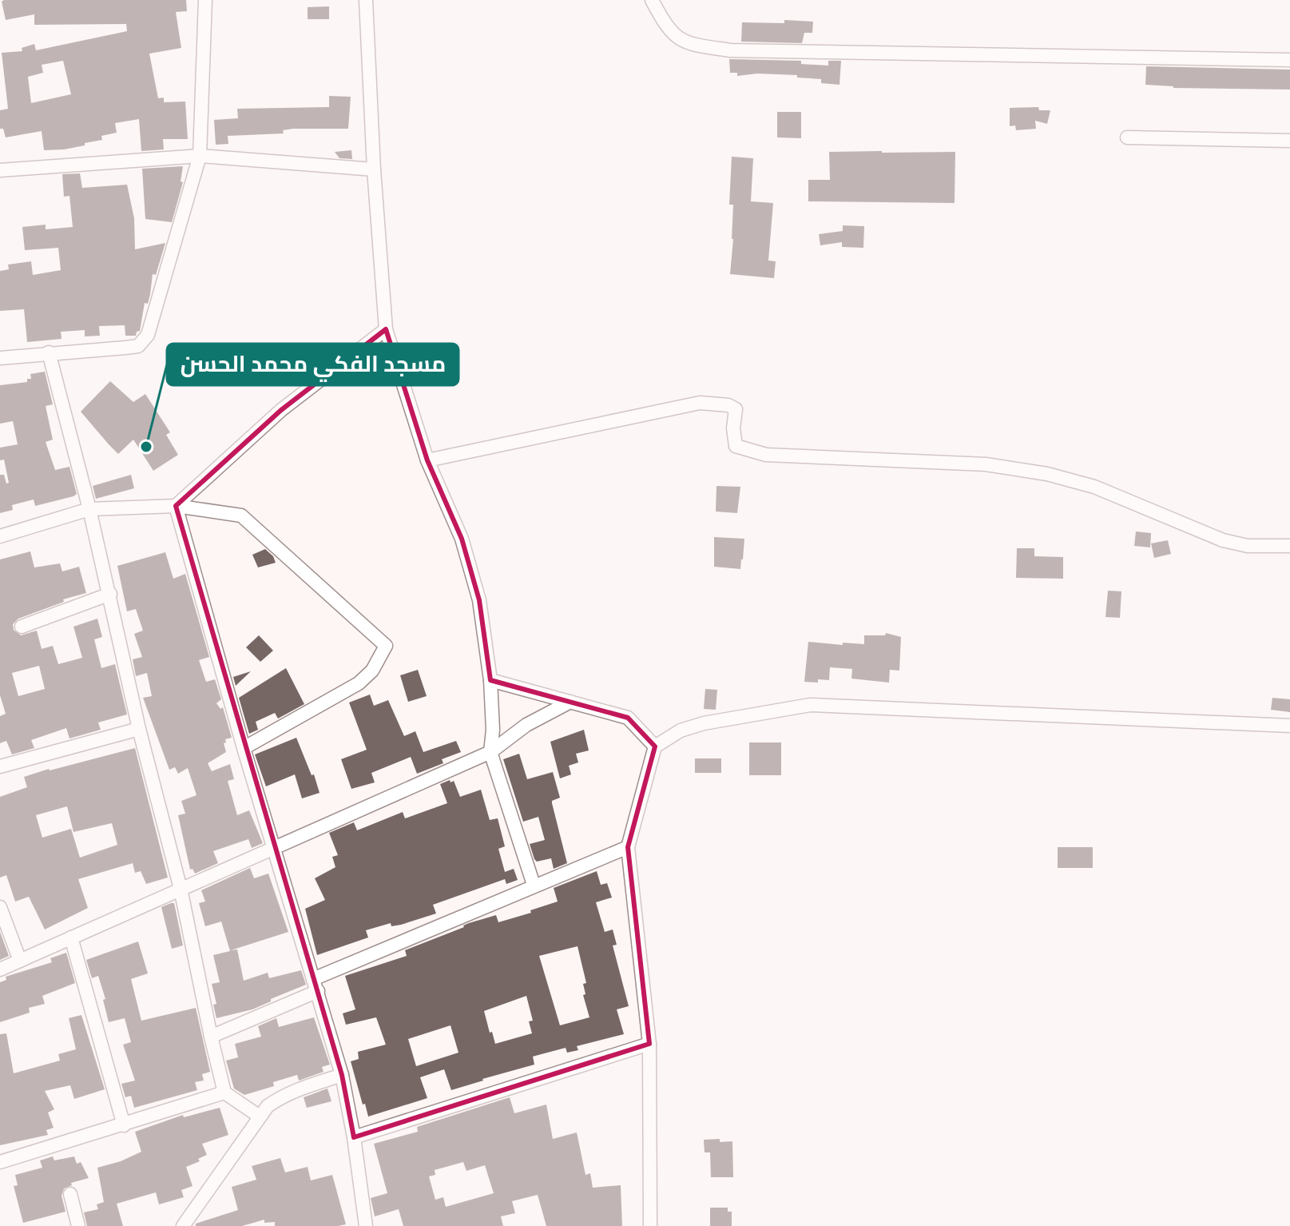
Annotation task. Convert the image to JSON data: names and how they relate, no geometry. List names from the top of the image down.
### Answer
{
  "places": ["مسجد الفكي محمد الحسن"]
}
